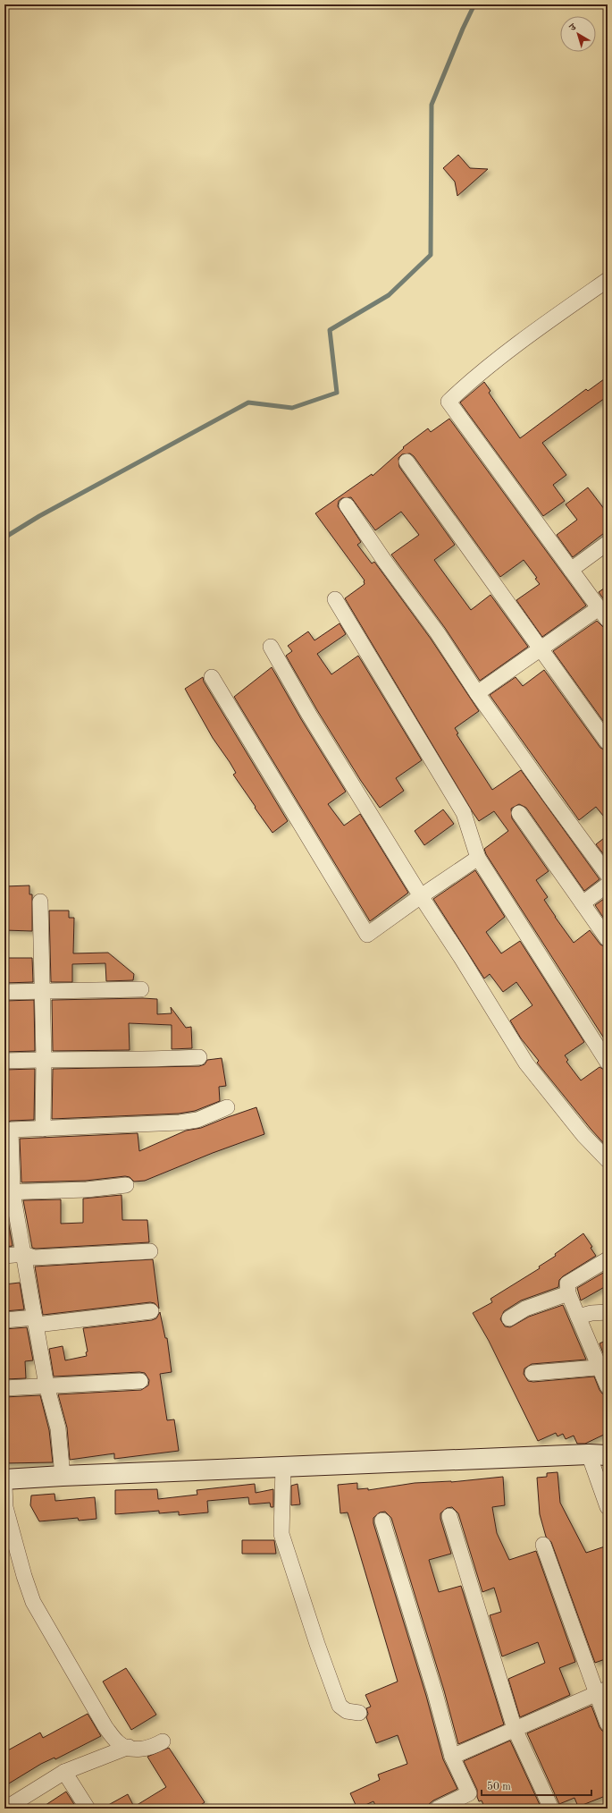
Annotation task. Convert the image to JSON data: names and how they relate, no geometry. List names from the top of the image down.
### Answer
{
  "scale_bar": "50 m",
  "north": "top left"
}
